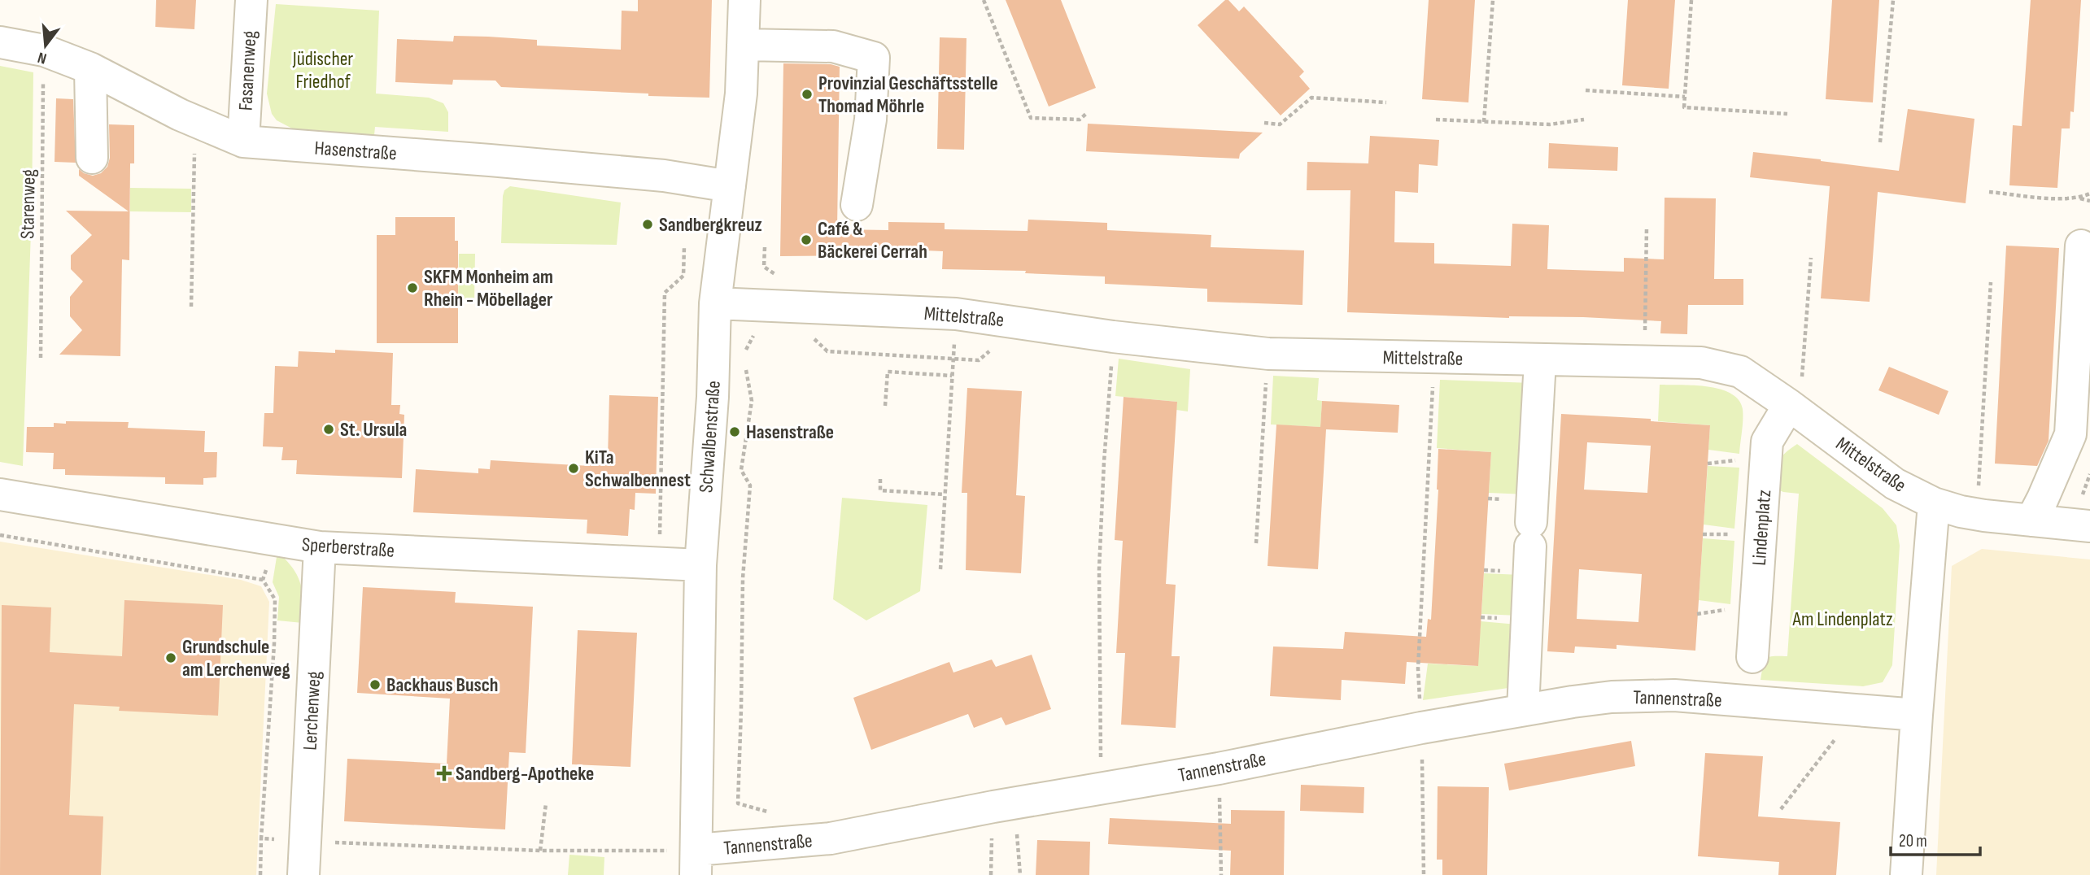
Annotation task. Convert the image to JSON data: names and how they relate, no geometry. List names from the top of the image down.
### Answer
{
  "streets": {
    "street": [
      "Fasanenweg",
      "Hasenstraße",
      "Mittelstraße",
      "Schwalbenstraße",
      "Lindenplatz",
      "Sperberstraße",
      "Tannenstraße",
      "Lerchenweg"
    ],
    "path": ["Starenweg"]
  },
  "crossings": [
    ["Fasanenweg", "Hasenstraße"],
    ["Hasenstraße", "Starenweg"],
    ["Hasenstraße", "Schwalbenstraße"],
    ["Mittelstraße", "Schwalbenstraße"],
    ["Mittelstraße", "Lindenplatz"],
    ["Schwalbenstraße", "Sperberstraße"],
    ["Schwalbenstraße", "Tannenstraße"],
    ["Sperberstraße", "Lerchenweg"]
  ],
  "parks": ["Jüdischer Friedhof", "Am Lindenplatz"],
  "places": {
    "other": [
      "Provinzial Geschäftsstelle Thomad Möhrle",
      "Sandbergkreuz",
      "Café & Bäckerei Cerrah",
      "SKFM Monheim am Rhein - Möbellager",
      "St. Ursula",
      "Hasenstraße",
      "KiTa Schwalbennest",
      "Grundschule am Lerchenweg",
      "Backhaus Busch"
    ],
    "health": ["Sandberg-Apotheke"]
  },
  "scale_bar": "20 m",
  "north": "bottom"
}
